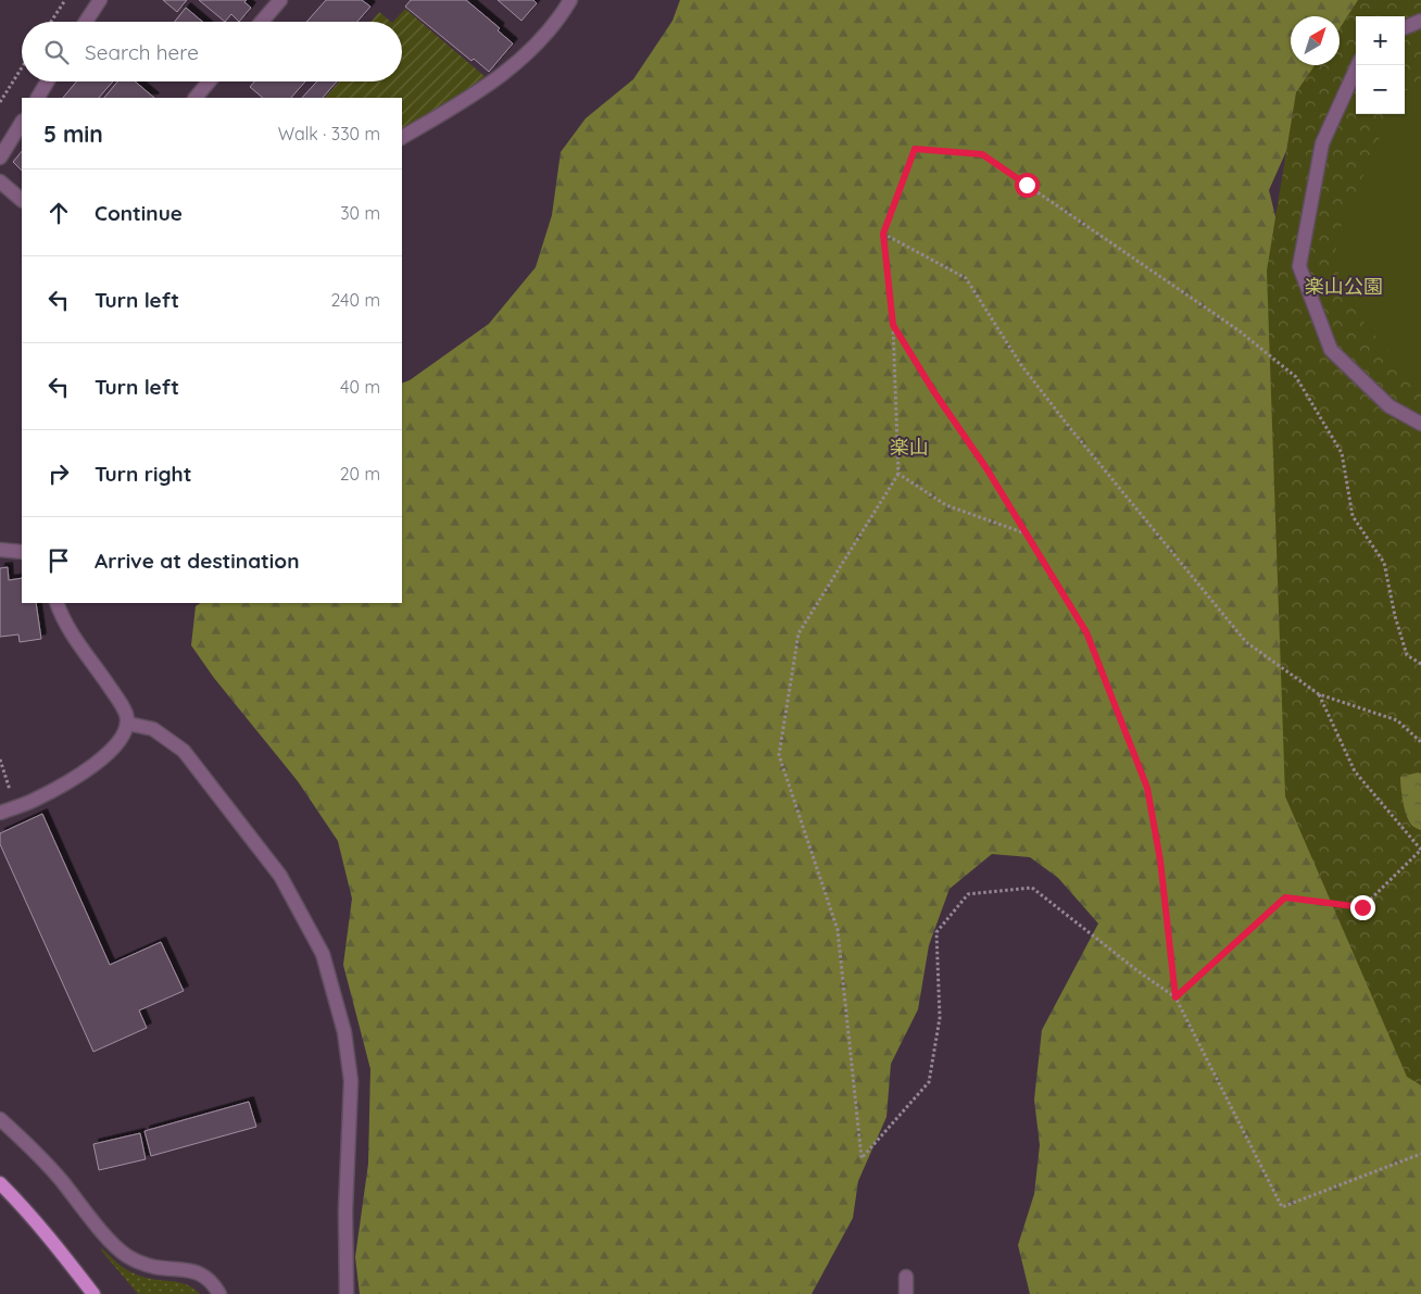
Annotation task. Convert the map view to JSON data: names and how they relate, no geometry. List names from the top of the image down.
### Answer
{
  "parks": ["楽山公園", "楽山"],
  "north": "top right",
  "page": {
    "map_buttons": ["+", "−"],
    "search": "Search here",
    "heading": ["5 min", "Walk · 330 m"],
    "list": [
      ["Continue", "30 m"],
      ["Turn left", "240 m"],
      ["Turn left", "40 m"],
      ["Turn right", "20 m"],
      "Arrive at destination"
    ]
  }
}
